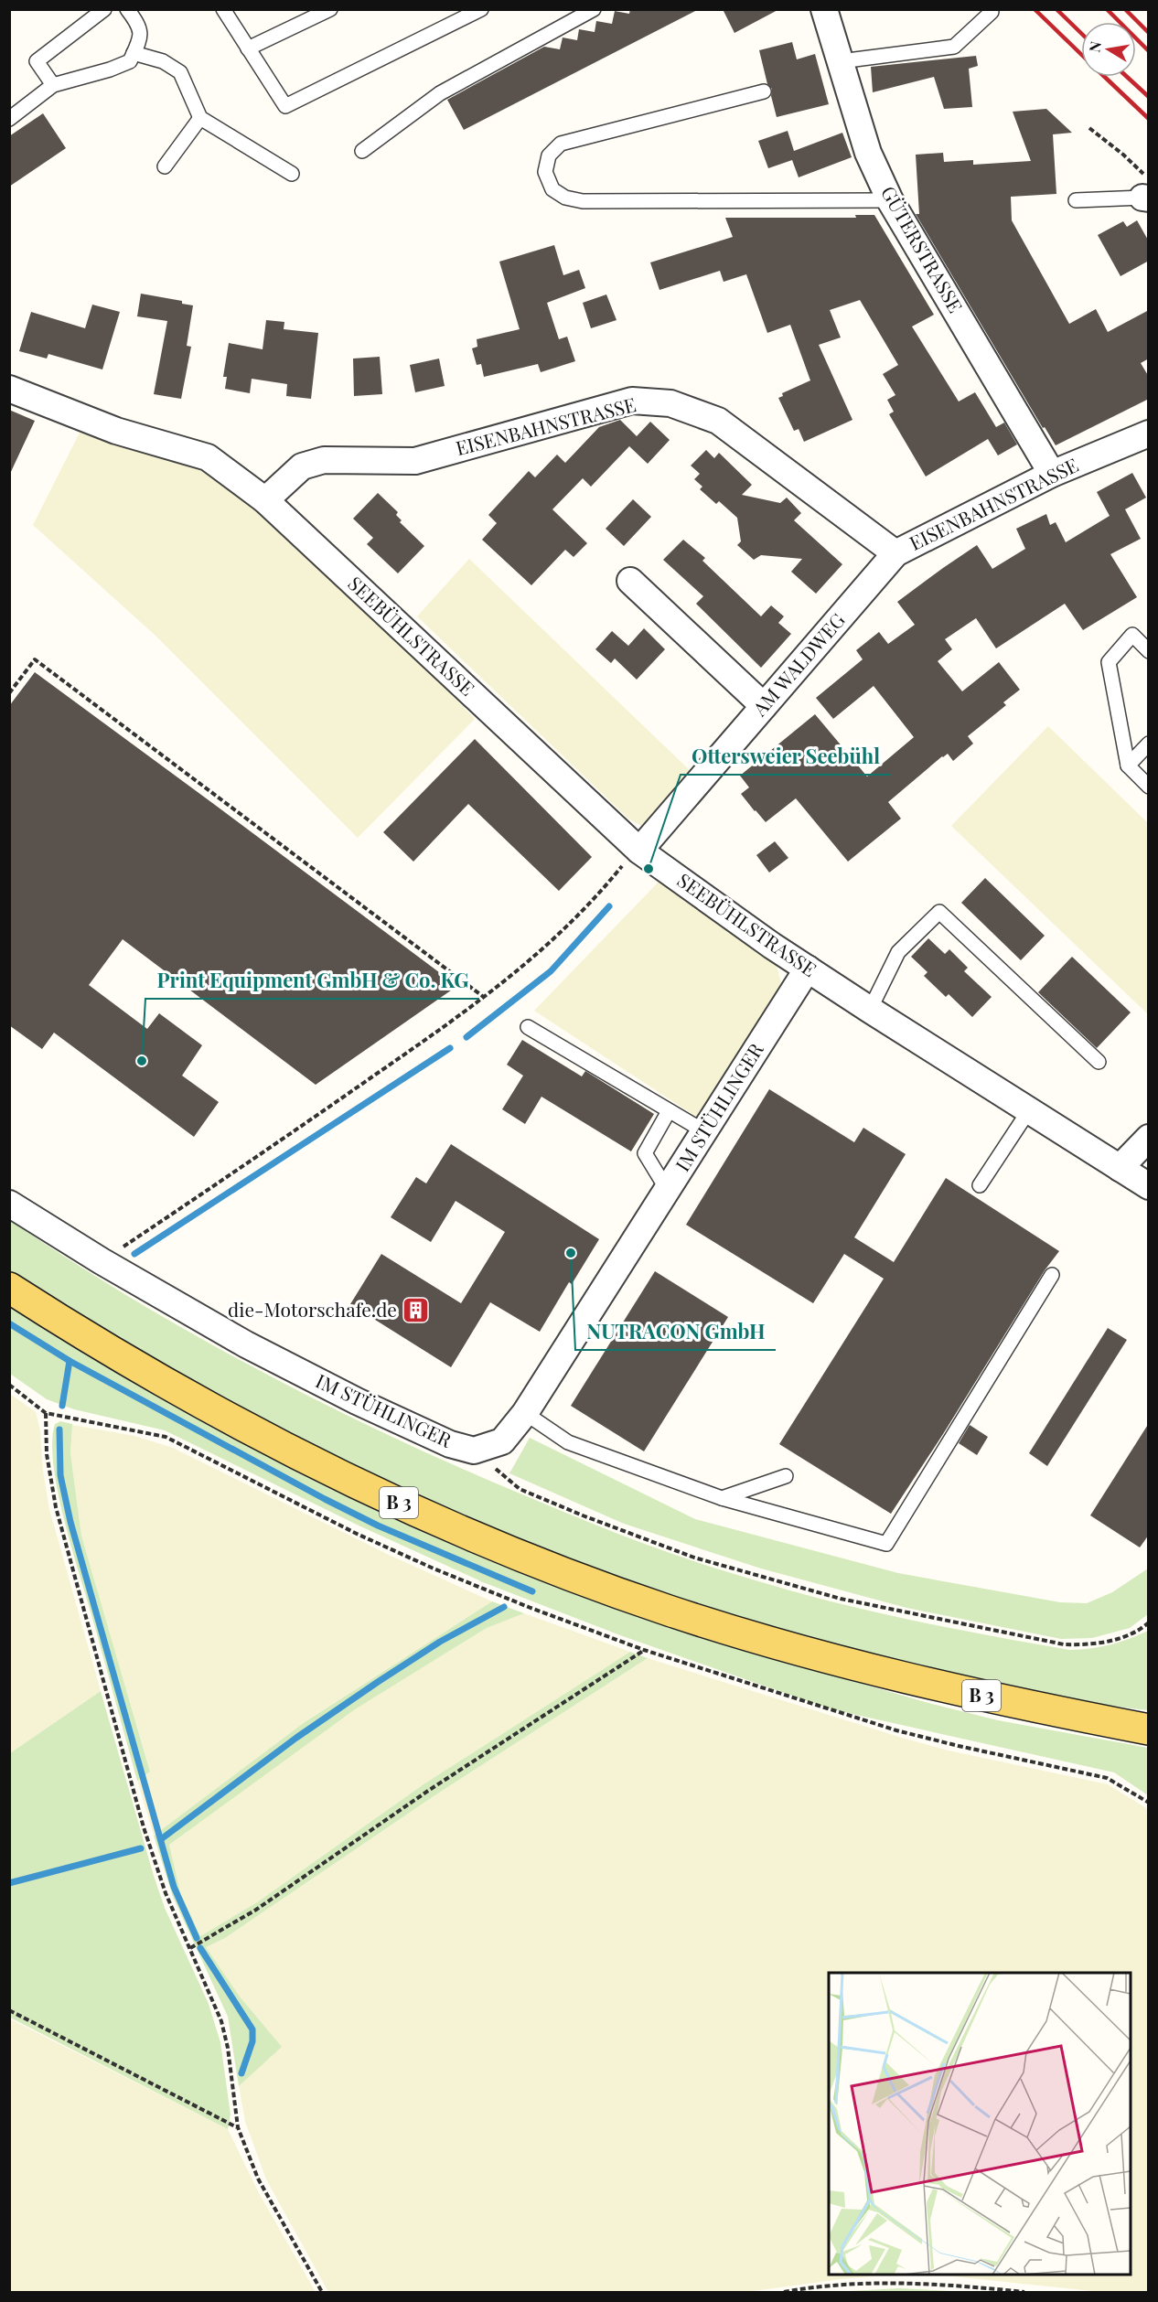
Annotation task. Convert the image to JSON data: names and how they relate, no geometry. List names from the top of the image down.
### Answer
{
  "streets": {
    "main road": ["B 3"],
    "street": [
      "GÜTERSTRASSE",
      "EISENBAHNSTRASSE",
      "SEEBÜHLSTRASSE",
      "AM WALDWEG",
      "IM STÜHLINGER"
    ]
  },
  "crossings": [
    ["GÜTERSTRASSE", "EISENBAHNSTRASSE"],
    ["EISENBAHNSTRASSE", "SEEBÜHLSTRASSE"],
    ["EISENBAHNSTRASSE", "AM WALDWEG"],
    ["SEEBÜHLSTRASSE", "AM WALDWEG"],
    ["SEEBÜHLSTRASSE", "IM STÜHLINGER"]
  ],
  "places": {
    "other": ["Ottersweier Seebühl", "Print Equipment GmbH & Co. KG", "NUTRACON GmbH"],
    "building": ["die-Motorschafe.de"]
  },
  "north": "left"
}
